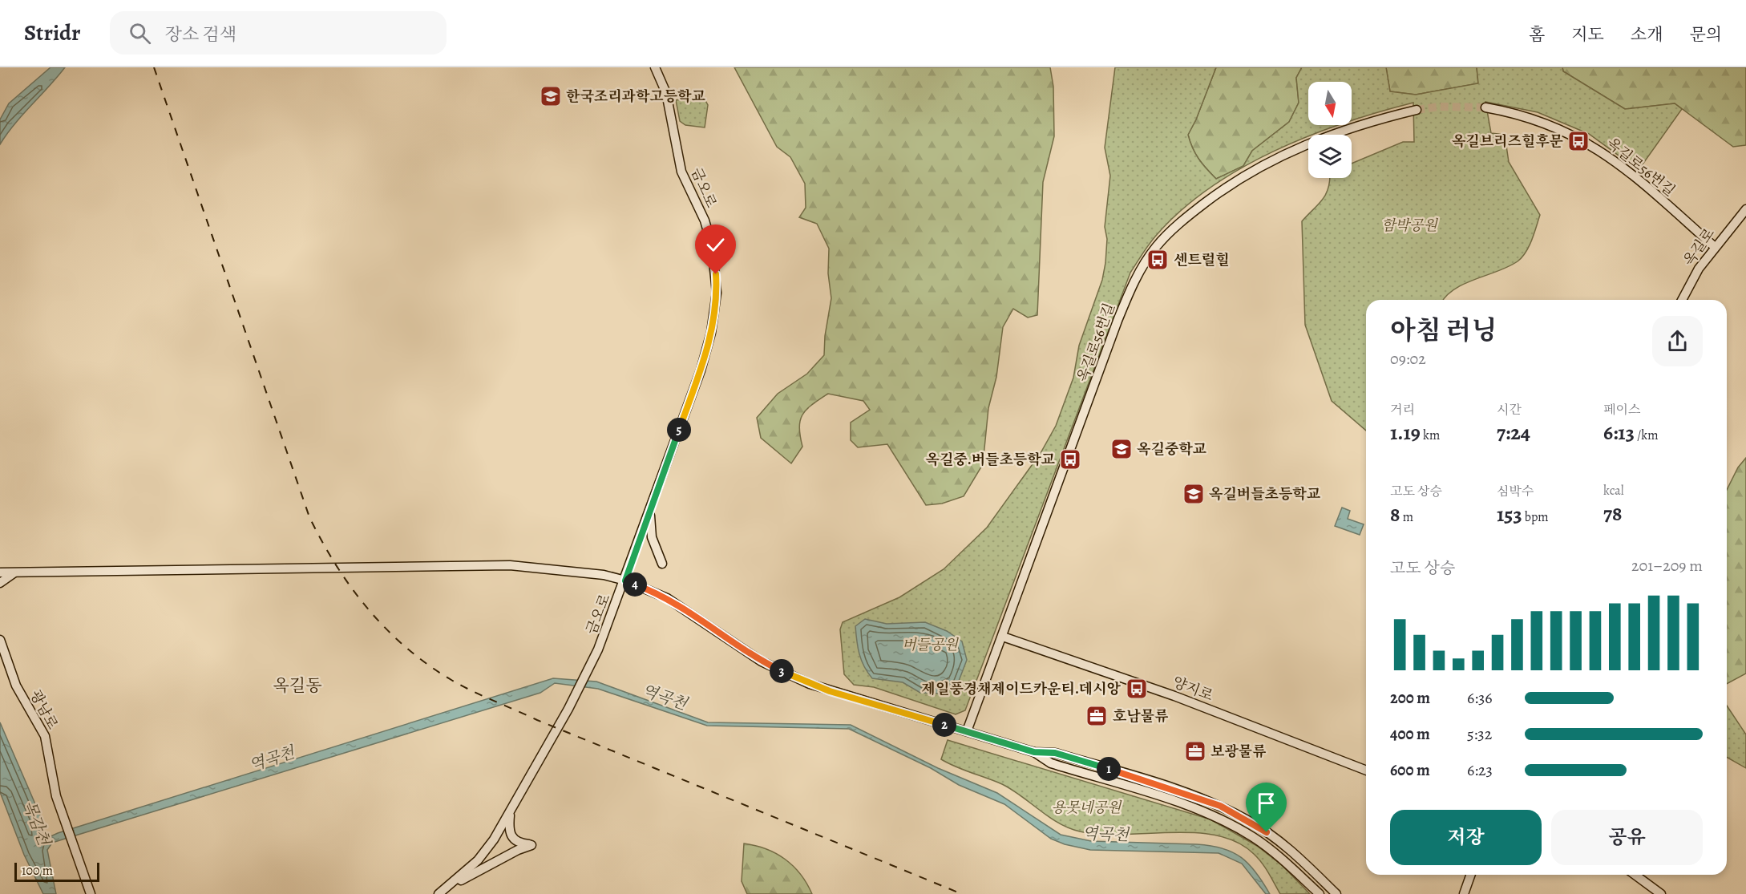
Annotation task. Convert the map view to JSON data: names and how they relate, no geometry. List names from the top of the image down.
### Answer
{
  "streets": {
    "main road": [
      "옥길로56번길",
      "금오로",
      "옥길로",
      "양지로",
      "광남로"
    ]
  },
  "crossings": [
    ["옥길로56번길", "옥길로"],
    ["옥길로56번길", "양지로"]
  ],
  "districts": ["옥길동"],
  "water": ["역곡천", "목감천"],
  "parks": ["함박공원", "버들공원", "용못네공원"],
  "places": {
    "school or university": ["한국조리과학고등학교", "옥길중학교", "옥길버들초등학교"],
    "bus stop": [
      "옥길브리즈힐후문",
      "센트럴힐",
      "옥길중.버들초등학교",
      "제일풍경채제이드카운티.데시앙"
    ],
    "office": ["호남물류", "보광물류"]
  },
  "scale_bar": "100 m",
  "north": "bottom",
  "page": {
    "header": "Stridr",
    "search": "장소 검색",
    "nav": [
      "홈",
      "지도",
      "소개",
      "문의"
    ],
    "heading": ["아침 러닝", "09:02"],
    "stats": [
      ["거리", "1.19 km"],
      ["시간", "7:24"],
      ["페이스", "6:13 /km"],
      ["고도 상승", "8 m"],
      ["심박수", "153 bpm"],
      ["kcal", "78"]
    ],
    "pins": [
      "5",
      "4",
      "3",
      "2",
      "1"
    ],
    "chart": ["고도 상승", "201–209 m"],
    "list": [
      {
        "name": "200 m",
        "note": "6:36"
      },
      {
        "name": "400 m",
        "note": "5:32"
      },
      {
        "name": "600 m",
        "note": "6:23"
      }
    ],
    "buttons": ["저장", "공유"],
    "scale": "100 m"
  }
}
